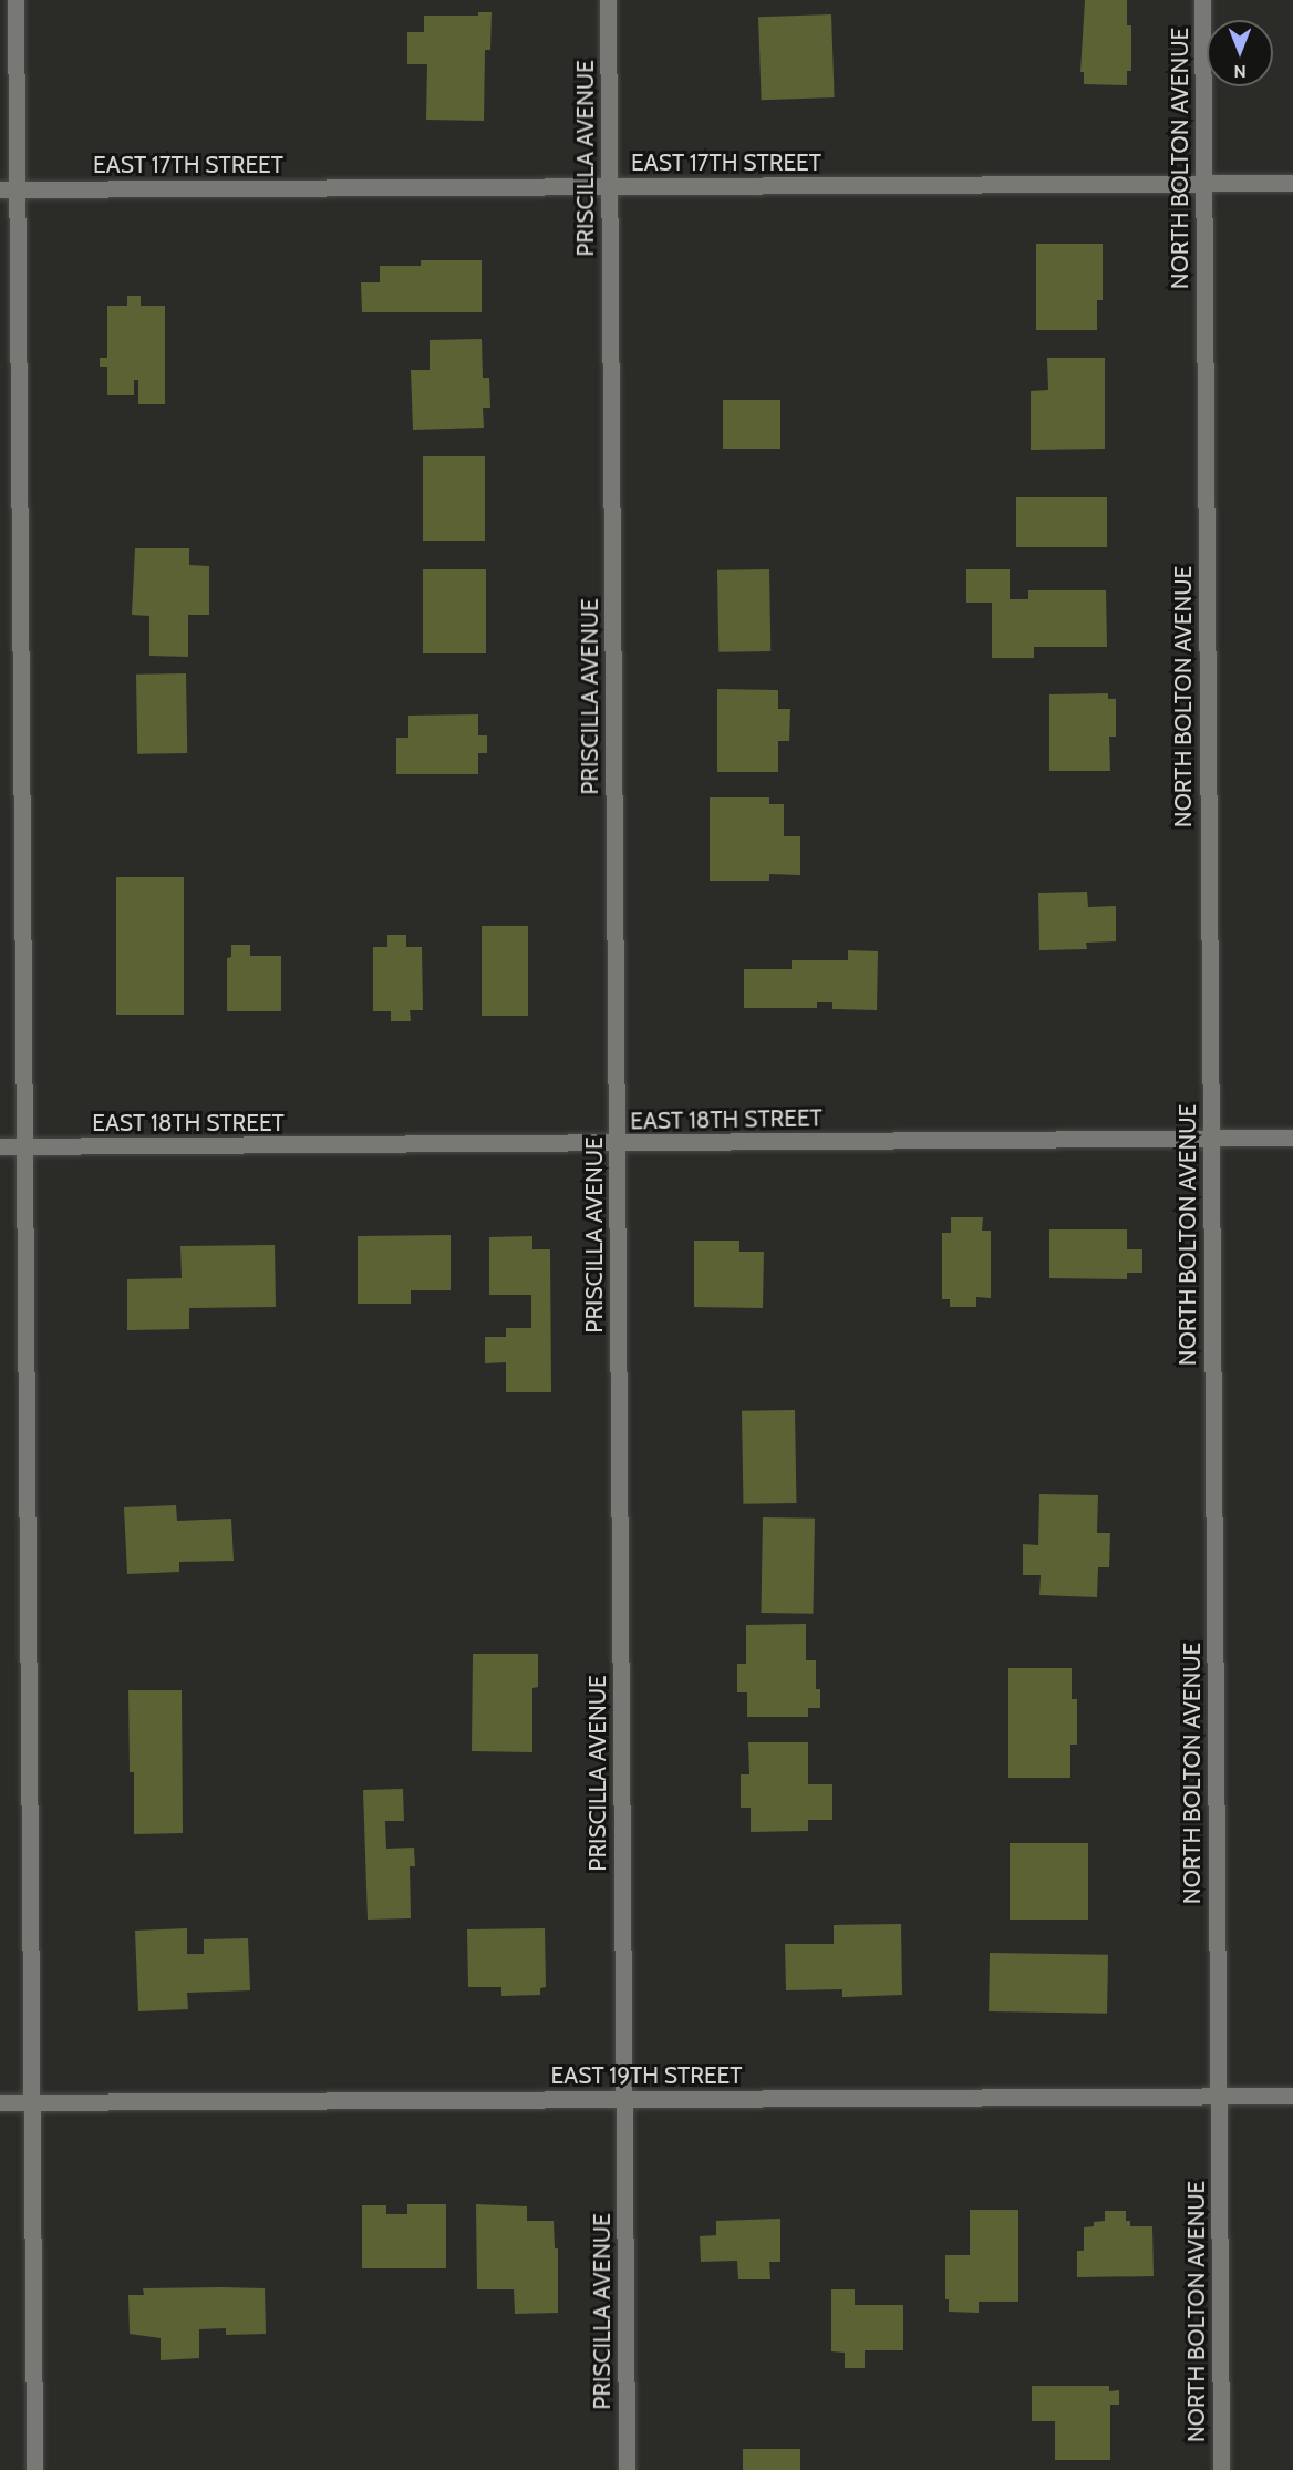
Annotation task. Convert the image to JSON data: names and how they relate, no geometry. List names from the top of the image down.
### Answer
{
  "streets": {
    "street": [
      "PRISCILLA AVENUE",
      "NORTH BOLTON AVENUE",
      "EAST 17TH STREET",
      "EAST 18TH STREET",
      "EAST 19TH STREET"
    ]
  },
  "crossings": [
    ["PRISCILLA AVENUE", "EAST 17TH STREET"],
    ["PRISCILLA AVENUE", "EAST 18TH STREET"],
    ["PRISCILLA AVENUE", "EAST 19TH STREET"],
    ["NORTH BOLTON AVENUE", "EAST 17TH STREET"],
    ["NORTH BOLTON AVENUE", "EAST 18TH STREET"],
    ["NORTH BOLTON AVENUE", "EAST 19TH STREET"]
  ],
  "north": "bottom"
}
